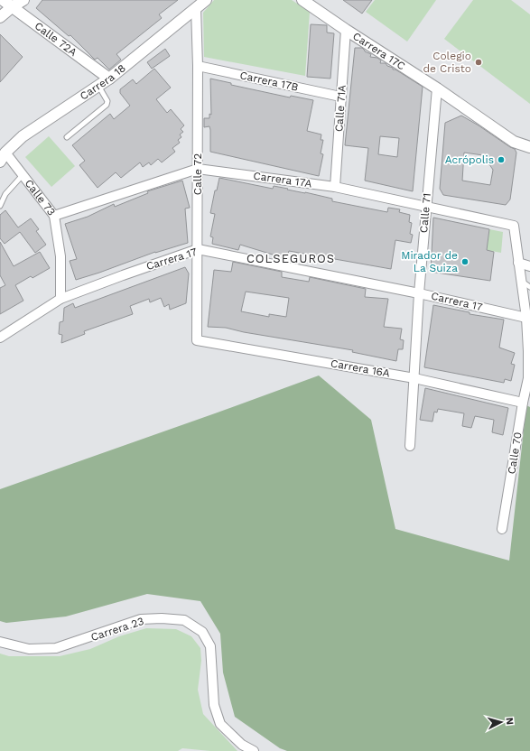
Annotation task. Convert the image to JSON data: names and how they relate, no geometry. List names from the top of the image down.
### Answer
{
  "streets": {
    "street": [
      "Calle 72A",
      "Carrera 17C",
      "Carrera 18",
      "Carrera 17B",
      "Calle 71A",
      "Calle 72",
      "Carrera 17A",
      "Calle 73",
      "Calle 71",
      "Carrera 17",
      "Carrera 16A",
      "Calle 70",
      "Carrera 23"
    ]
  },
  "crossings": [
    ["Calle 72A", "Carrera 18"],
    ["Carrera 17C", "Calle 71A"],
    ["Carrera 17C", "Calle 71"],
    ["Carrera 18", "Calle 72"],
    ["Carrera 18", "Calle 73"],
    ["Carrera 17B", "Calle 71A"],
    ["Carrera 17B", "Calle 72"],
    ["Calle 71A", "Carrera 17A"],
    ["Calle 72", "Carrera 17A"],
    ["Calle 72", "Carrera 17"],
    ["Calle 72", "Carrera 16A"],
    ["Carrera 17A", "Calle 73"],
    ["Carrera 17A", "Calle 71"],
    ["Carrera 17A", "Calle 70"],
    ["Calle 73", "Carrera 17"],
    ["Calle 71", "Carrera 17"],
    ["Calle 71", "Carrera 16A"],
    ["Carrera 17", "Calle 70"],
    ["Carrera 16A", "Calle 70"]
  ],
  "districts": ["COLSEGUROS"],
  "places": ["Colegio de Cristo", "Acrópolis", "Mirador de La Suiza"],
  "north": "right"
}
